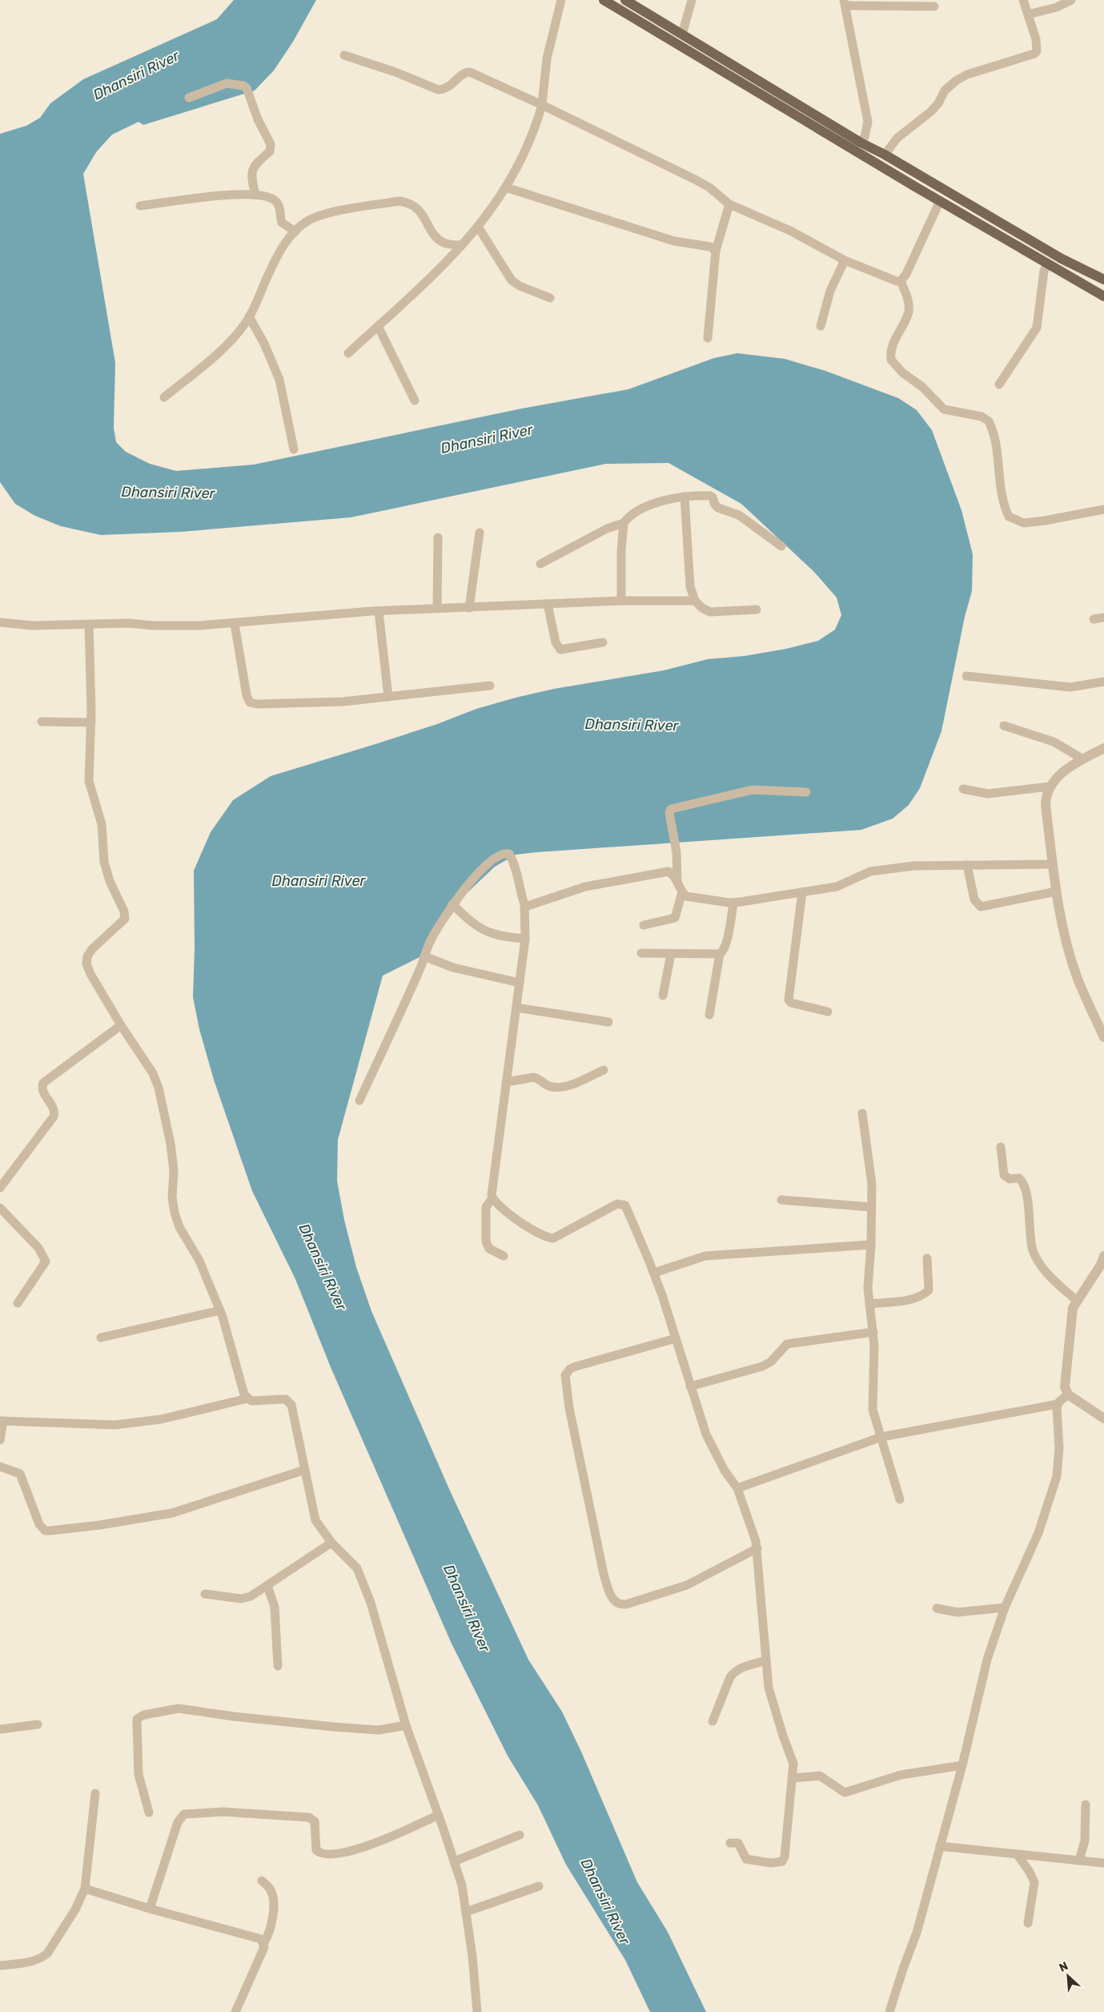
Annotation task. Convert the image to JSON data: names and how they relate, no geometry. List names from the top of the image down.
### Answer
{
  "water": ["Dhansiri River"],
  "north": "top left"
}
